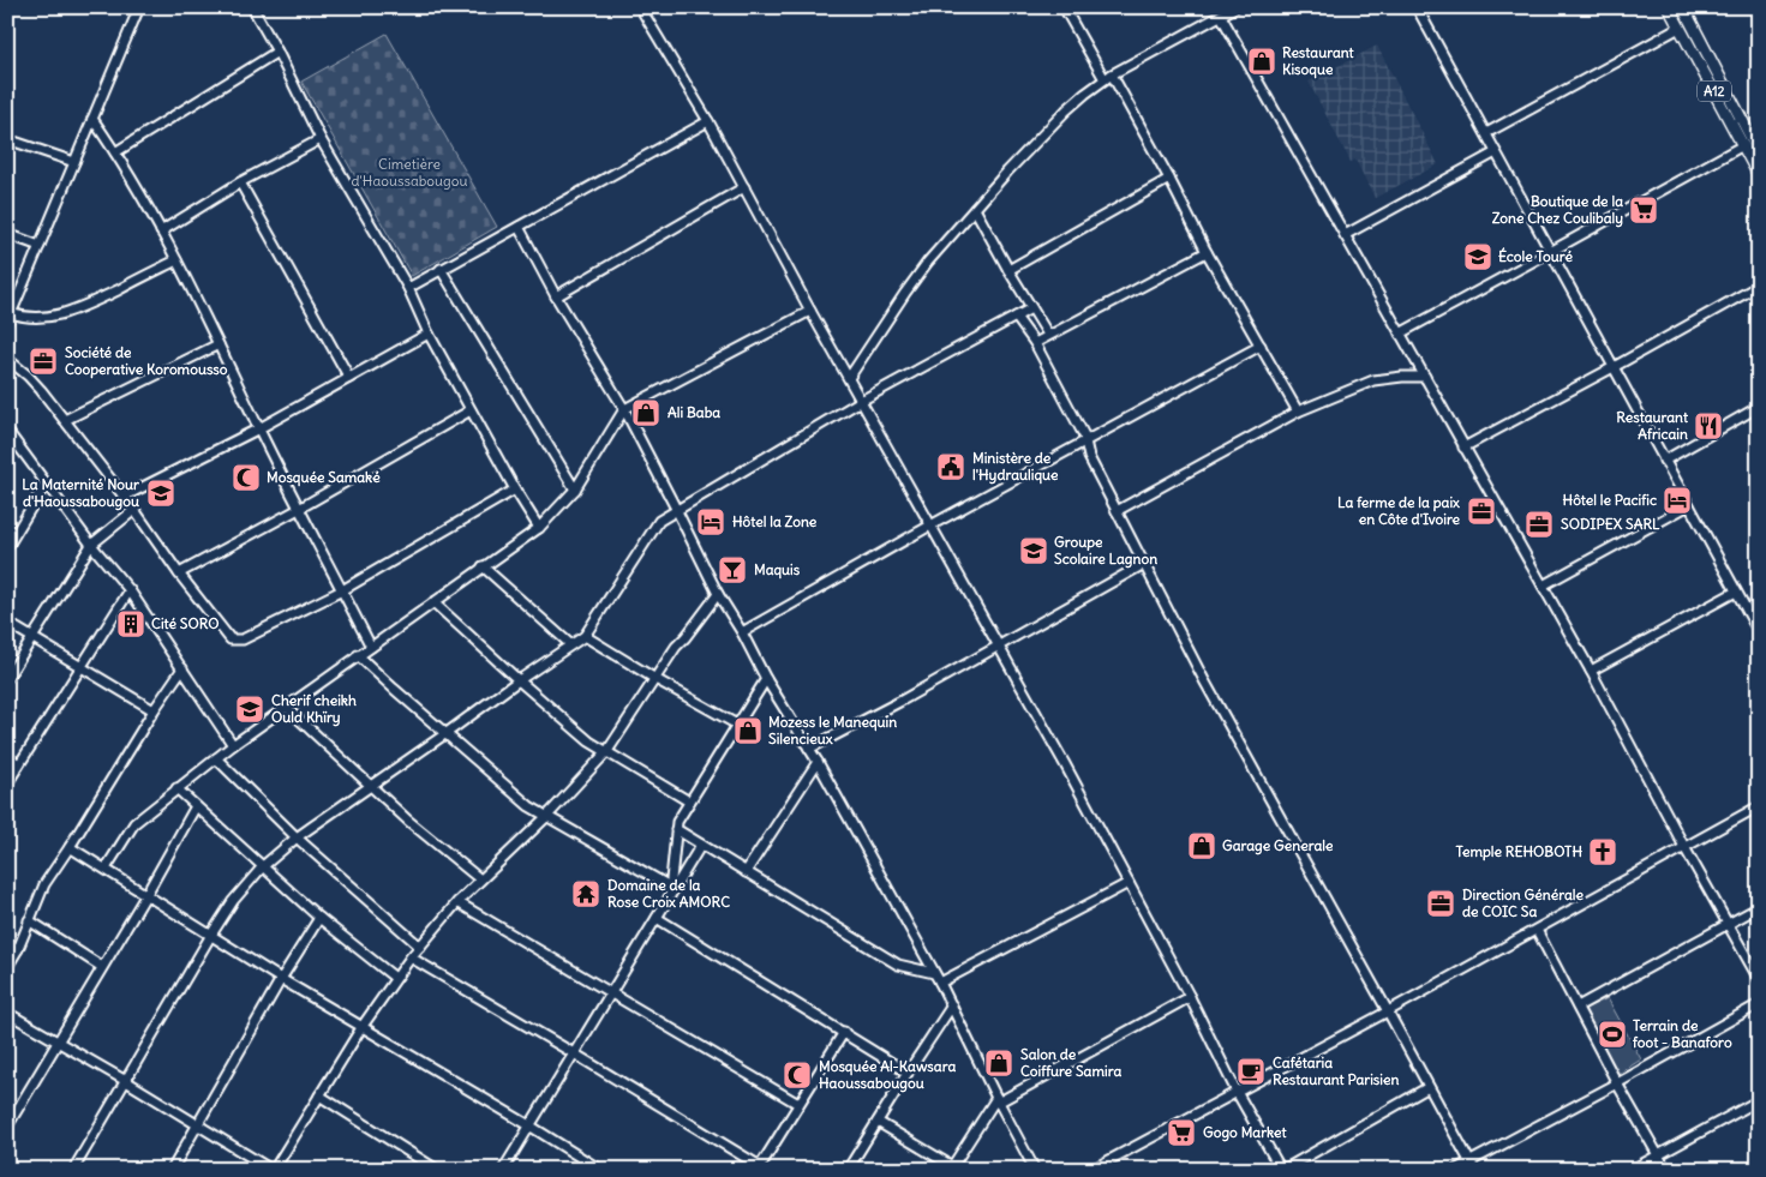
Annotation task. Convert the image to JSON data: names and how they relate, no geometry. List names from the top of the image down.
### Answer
{
  "streets": {
    "main road": ["A12"]
  },
  "parks": ["Cimetière d'Haoussabougou"],
  "places": {
    "shop": [
      "Restaurant Kisoque",
      "Ali Baba",
      "Mozess le Manequin Silencieux",
      "Garage Generale",
      "Salon de Coiffure Samira"
    ],
    "supermarket": ["Boutique de la Zone Chez Coulibaly", "Gogo Market"],
    "school or university": [
      "École Touré",
      "La Maternité Nour d'Haoussabougou",
      "Groupe Scolaire Lagnon",
      "Cherif cheikh Ould Khïry"
    ],
    "office": [
      "Société de Cooperative Koromousso",
      "La ferme de la paix en Côte d'Ivoire",
      "SODIPEX SARL",
      "Direction Générale de COIC Sa"
    ],
    "restaurant": ["Restaurant Africain"],
    "public building": ["Ministère de l'Hydraulique"],
    "mosque": ["Mosquée Samaké", "Mosquée Al-Kawsara Haoussabougou"],
    "hotel": ["Hôtel le Pacific", "Hôtel la Zone"],
    "bar": ["Maquis"],
    "building": ["Cité SORO"],
    "church": ["Temple REHOBOTH"],
    "temple": ["Domaine de la Rose Croix AMORC"],
    "sports": ["Terrain de foot - Banaforo"],
    "cafe": ["Cafétaria Restaurant Parisien"]
  }
}
